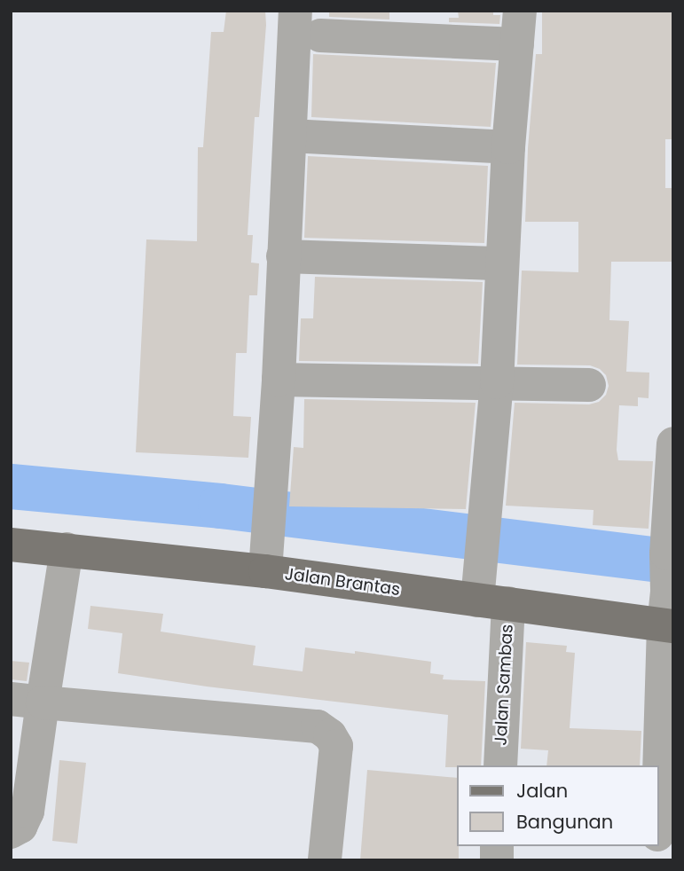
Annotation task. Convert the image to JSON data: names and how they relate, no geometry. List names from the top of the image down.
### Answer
{
  "streets": {
    "main road": ["Jalan Brantas"],
    "street": ["Jalan Sambas"]
  },
  "crossings": [
    ["Jalan Brantas", "Jalan Sambas"]
  ],
  "legend": ["Jalan", "Bangunan"]
}
